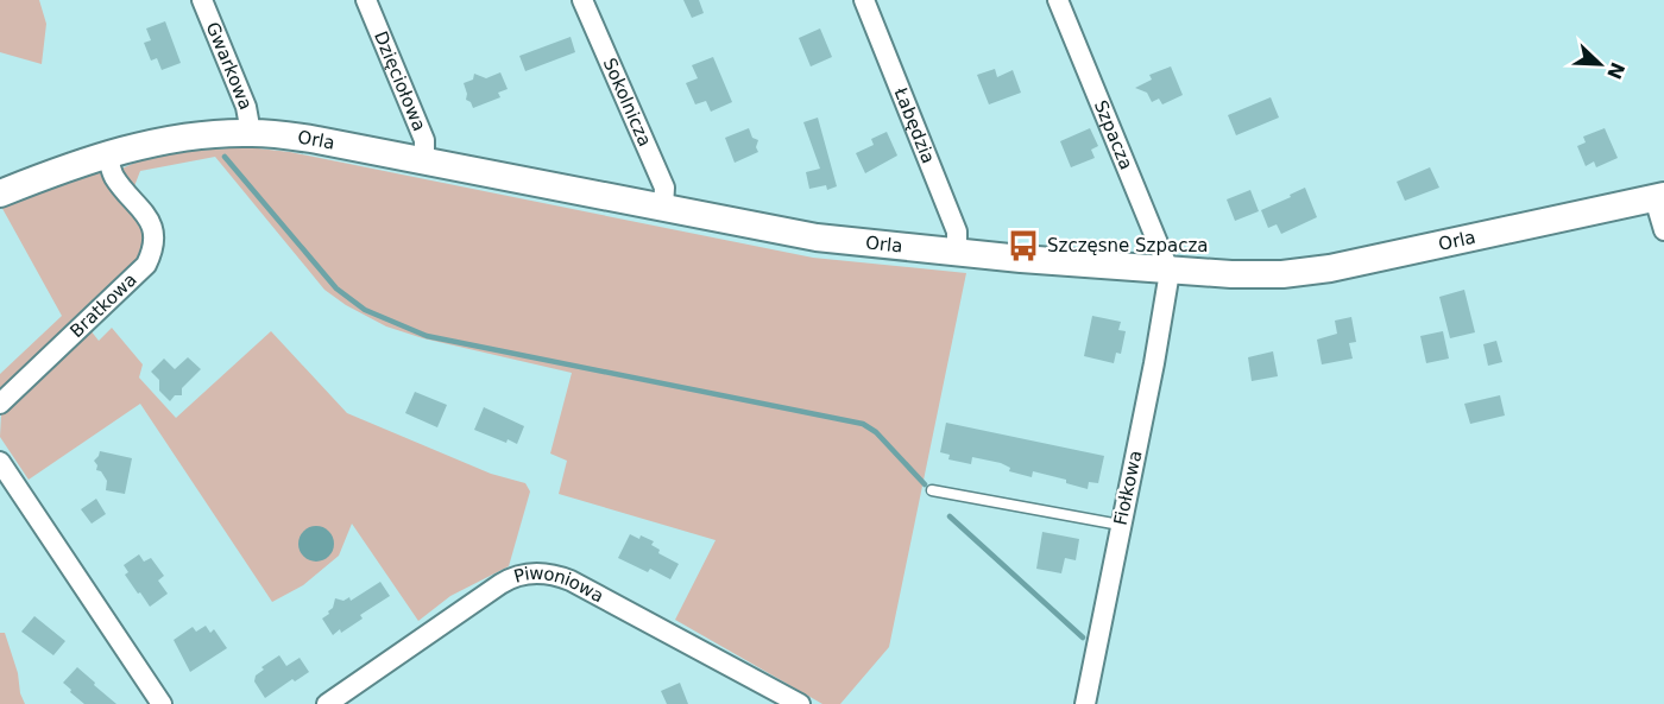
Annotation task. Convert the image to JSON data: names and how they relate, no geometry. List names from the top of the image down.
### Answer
{
  "streets": {
    "street": [
      "Gwarkowa",
      "Dzięciołowa",
      "Sokolnicza",
      "Łabędzia",
      "Szpacza",
      "Orla",
      "Bratkowa",
      "Fiołkowa",
      "Piwoniowa"
    ]
  },
  "crossings": [
    ["Gwarkowa", "Orla"],
    ["Dzięciołowa", "Orla"],
    ["Sokolnicza", "Orla"],
    ["Łabędzia", "Orla"],
    ["Szpacza", "Orla"],
    ["Szpacza", "Fiołkowa"],
    ["Orla", "Bratkowa"],
    ["Orla", "Fiołkowa"]
  ],
  "places": {
    "bus stop": ["Szczęsne Szpacza"]
  },
  "north": "bottom right"
}
